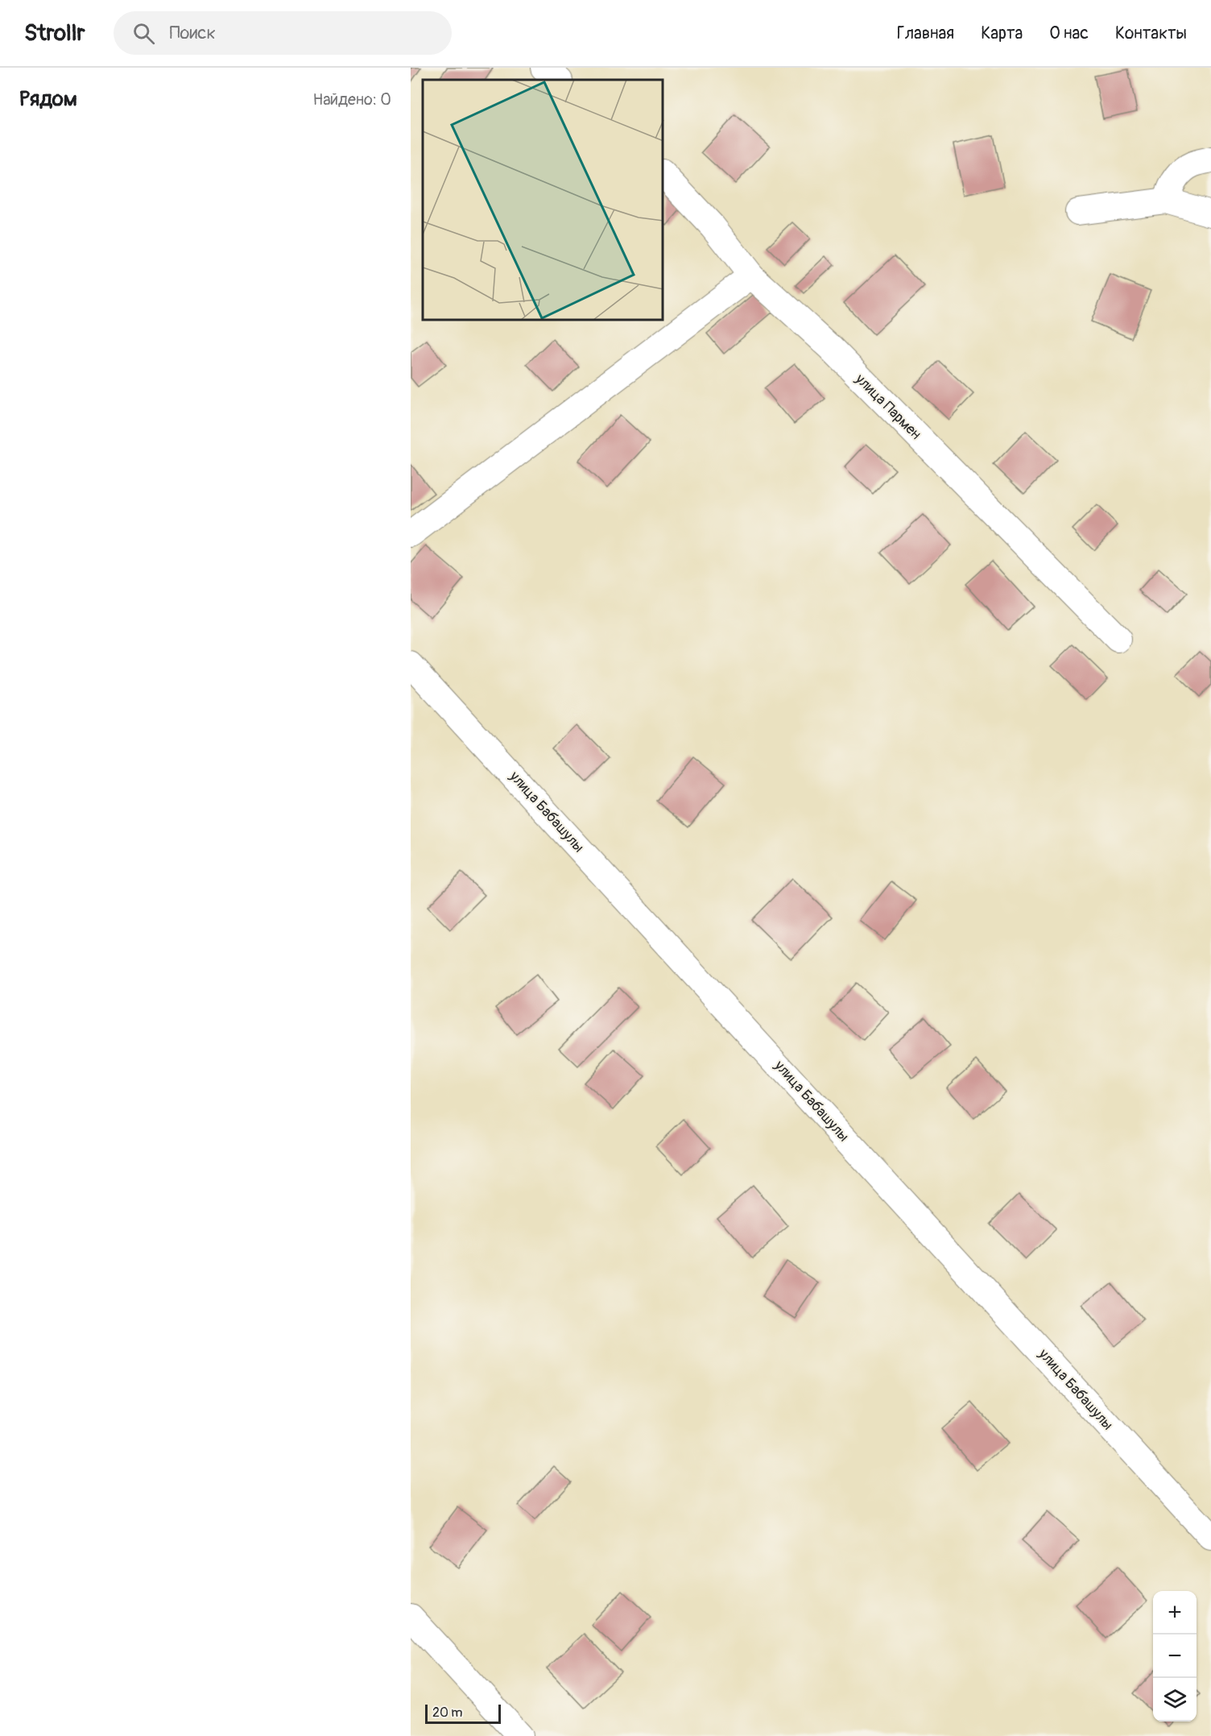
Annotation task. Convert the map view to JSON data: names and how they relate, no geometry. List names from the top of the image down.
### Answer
{
  "streets": {
    "street": ["улица Пармен", "улица Бабашулы"]
  },
  "scale_bar": "20 m",
  "page": {
    "header": "Strollr",
    "search": "Поиск",
    "nav": [
      "Главная",
      "Карта",
      "О нас",
      "Контакты"
    ],
    "heading": ["Рядом", "Найдено: 0"],
    "map_buttons": ["+", "−"],
    "scale": "20 m"
  }
}
